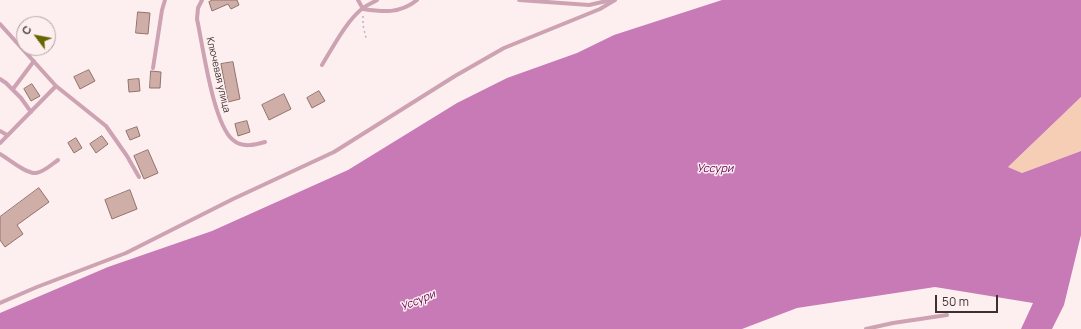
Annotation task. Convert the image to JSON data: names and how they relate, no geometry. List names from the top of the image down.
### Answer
{
  "streets": {
    "lane": ["Ключевая улица"]
  },
  "water": ["Уссури"],
  "scale_bar": "50 m",
  "north": "top left"
}
